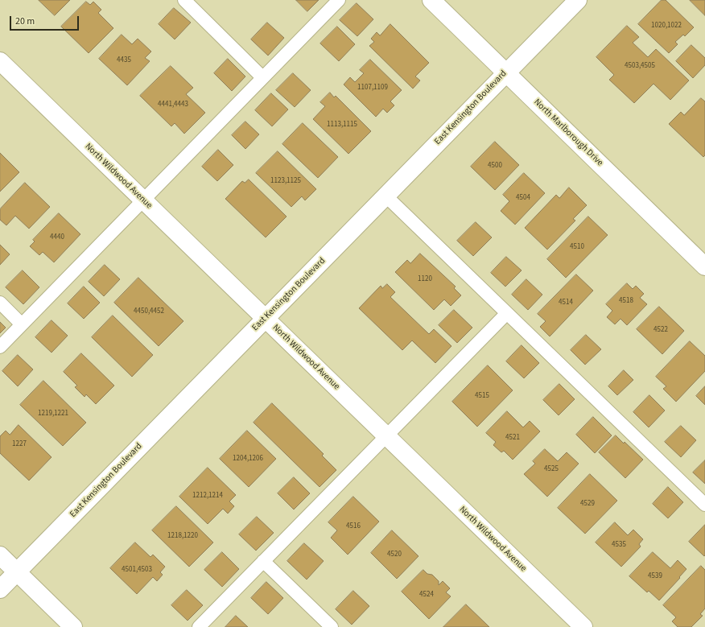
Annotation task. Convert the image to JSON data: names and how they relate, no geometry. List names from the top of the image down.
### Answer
{
  "streets": {
    "street": ["East Kensington Boulevard", "North Marlborough Drive", "North Wildwood Avenue"]
  },
  "crossings": [
    ["East Kensington Boulevard", "North Marlborough Drive"],
    ["East Kensington Boulevard", "North Wildwood Avenue"]
  ],
  "house_numbers": [
    "1020,1022",
    "4435",
    "4503,4505",
    "1107,1109",
    "4441,4443",
    "1113,1115",
    "4500",
    "1123,1125",
    "4504",
    "4440",
    "4510",
    "1120",
    "4518",
    "4514",
    "4450,4452",
    "4522",
    "4515",
    "1219,1221",
    "4521",
    "1227",
    "1204,1206",
    "4525",
    "1212,1214",
    "4529",
    "4516",
    "1218,1220",
    "4535",
    "4520",
    "4501,4503",
    "4539",
    "4524"
  ],
  "scale_bar": "20 m"
}
